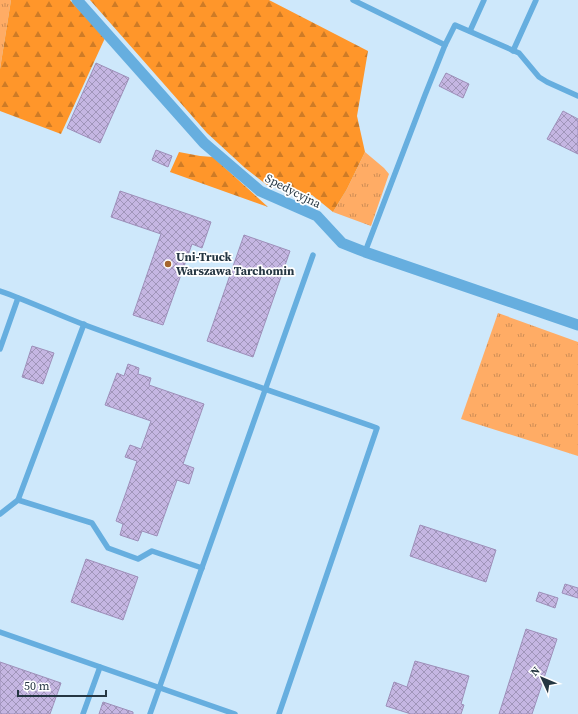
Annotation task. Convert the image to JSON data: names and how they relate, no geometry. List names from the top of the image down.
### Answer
{
  "streets": {
    "street": ["Spedycyjna"]
  },
  "places": ["Uni-Truck Warszawa Tarchomin"],
  "scale_bar": "50 m",
  "north": "top left"
}
